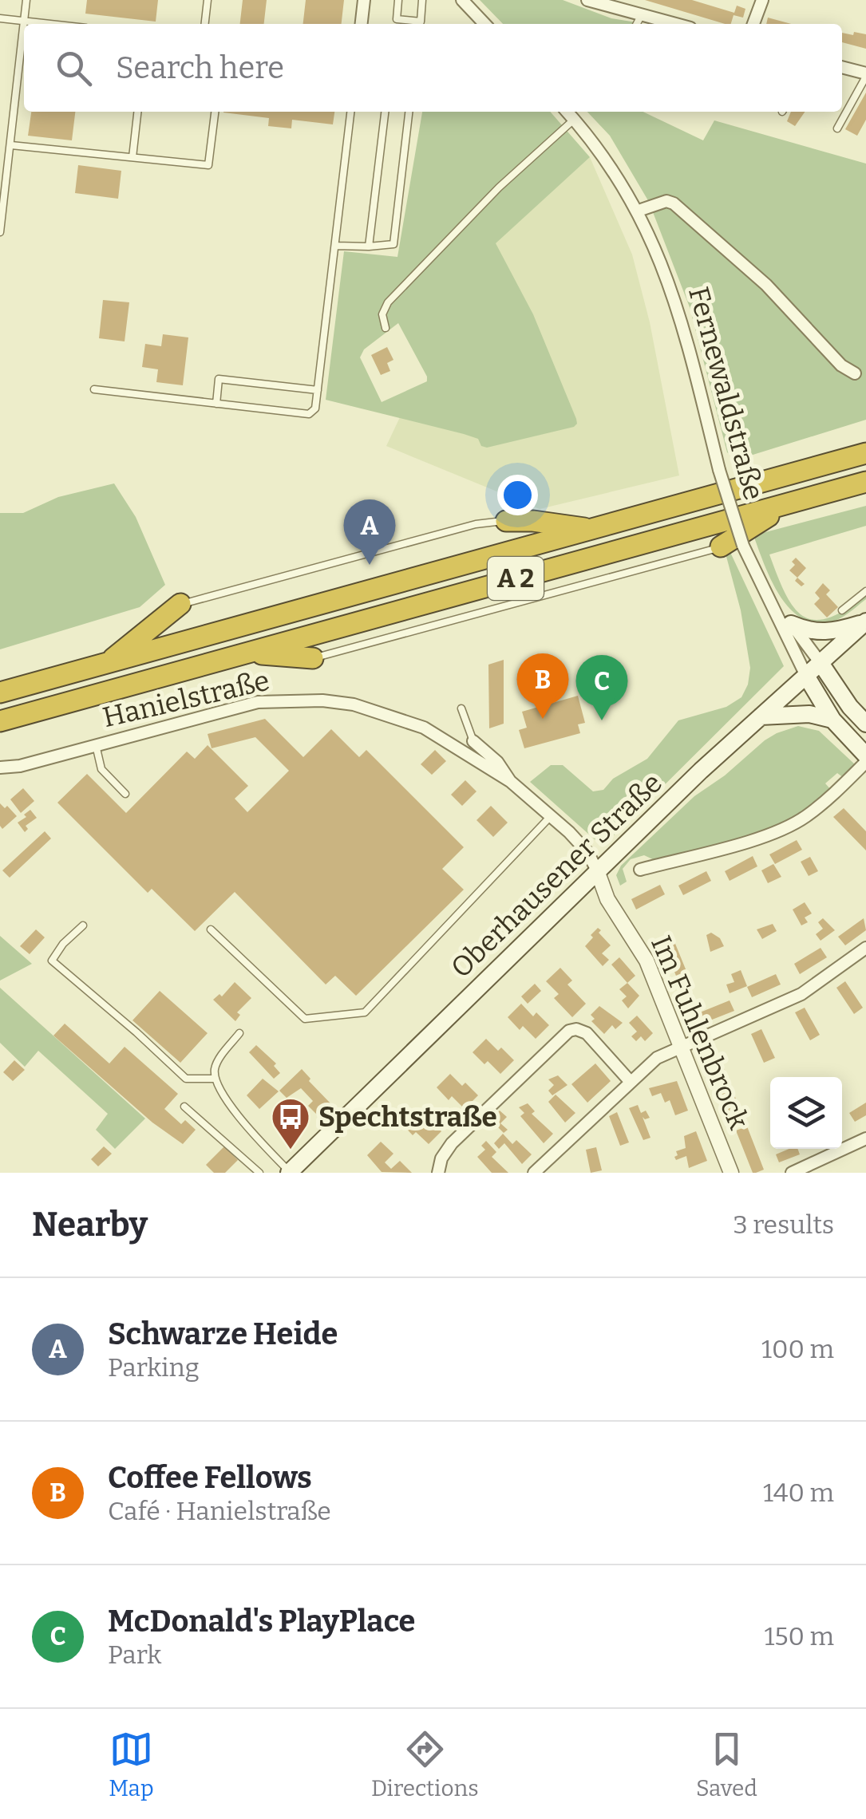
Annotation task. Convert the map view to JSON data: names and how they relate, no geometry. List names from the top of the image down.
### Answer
{
  "streets": {
    "highway": ["A 2"],
    "main road": ["Oberhausener Straße"],
    "street": ["Fernewaldstraße", "Hanielstraße", "Im Fuhlenbrock"]
  },
  "crossings": [
    ["Fernewaldstraße", "Oberhausener Straße"],
    ["Hanielstraße", "Oberhausener Straße"],
    ["Hanielstraße", "Im Fuhlenbrock"],
    ["Oberhausener Straße", "Im Fuhlenbrock"]
  ],
  "places": {
    "bus stop": ["Spechtstraße"]
  },
  "page": {
    "search": "Search here",
    "pins": ["A", "B", "C"],
    "heading": ["Nearby", "3 results"],
    "list": [
      {
        "mark": "A",
        "name": "Schwarze Heide",
        "note": "Parking",
        "value": "100 m"
      },
      {
        "mark": "B",
        "name": "Coffee Fellows",
        "note": "Café · Hanielstraße",
        "value": "140 m"
      },
      {
        "mark": "C",
        "name": "McDonald's PlayPlace",
        "note": "Park",
        "value": "150 m"
      }
    ],
    "nav": ["Map", "Directions", "Saved"]
  }
}
